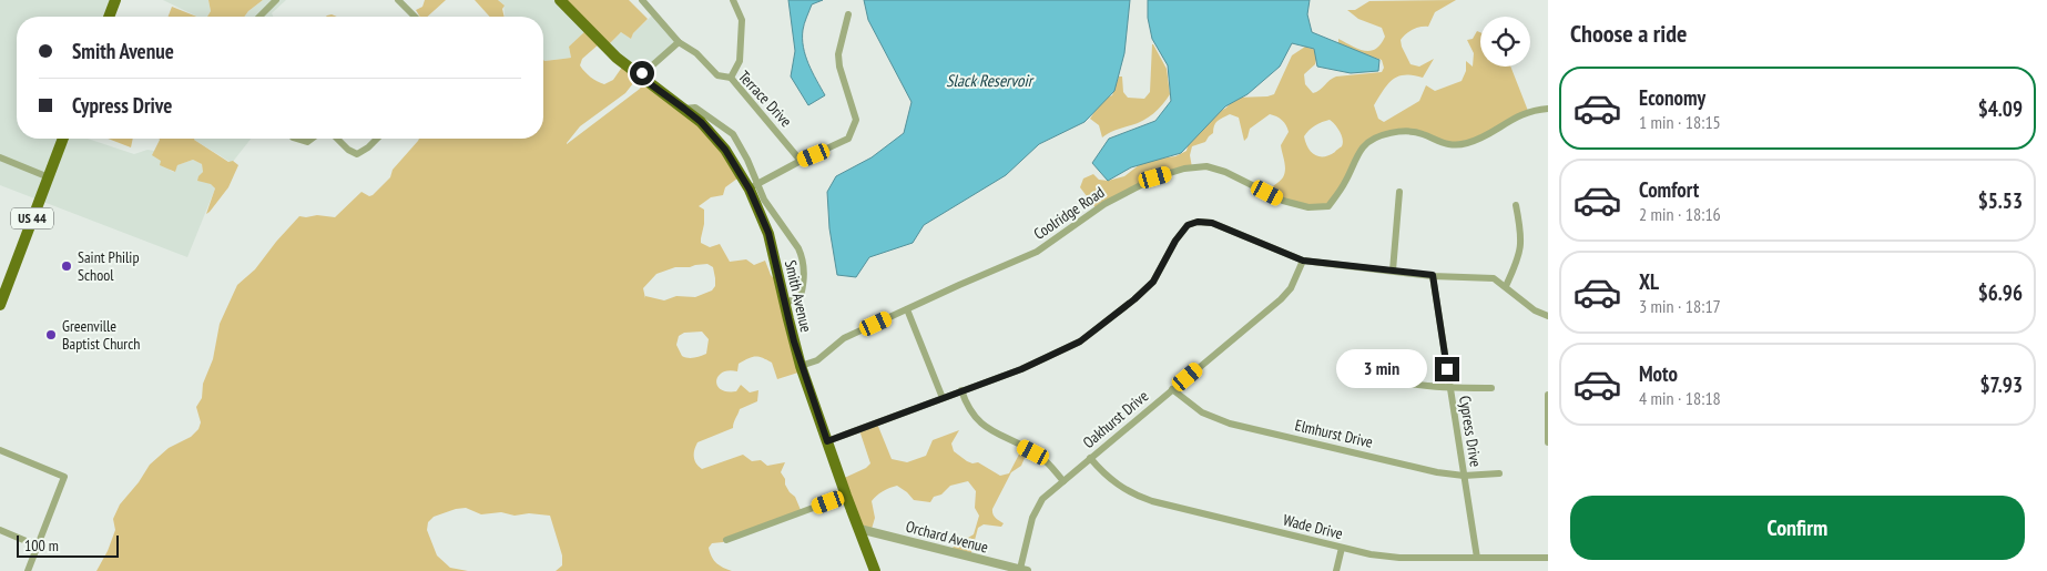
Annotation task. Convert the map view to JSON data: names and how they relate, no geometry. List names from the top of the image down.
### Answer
{
  "streets": {
    "main road": ["US 44", "Smith Avenue"],
    "street": [
      "Terrace Drive",
      "Coolridge Road",
      "Oakhurst Drive",
      "Cypress Drive",
      "Elmhurst Drive",
      "Wade Drive",
      "Orchard Avenue"
    ]
  },
  "crossings": [
    ["Coolridge Road", "Smith Avenue"],
    ["Smith Avenue", "Orchard Avenue"],
    ["Oakhurst Drive", "Elmhurst Drive"],
    ["Oakhurst Drive", "Wade Drive"],
    ["Oakhurst Drive", "Orchard Avenue"],
    ["Cypress Drive", "Elmhurst Drive"],
    ["Cypress Drive", "Wade Drive"]
  ],
  "water": ["Slack Reservoir"],
  "places": ["Saint Philip School", "Greenville Baptist Church"],
  "scale_bar": "100 m",
  "page": {
    "heading": "Choose a ride",
    "banner": ["Smith Avenue", "Cypress Drive"],
    "list": [
      {
        "name": "Economy",
        "note": "1 min · 18:15",
        "value": "$4.09"
      },
      {
        "name": "Comfort",
        "note": "2 min · 18:16",
        "value": "$5.53"
      },
      {
        "name": "XL",
        "note": "3 min · 18:17",
        "value": "$6.96"
      },
      {
        "name": "Moto",
        "note": "4 min · 18:18",
        "value": "$7.93"
      }
    ],
    "bubble": "3 min",
    "buttons": "Confirm",
    "scale": "100 m"
  }
}
